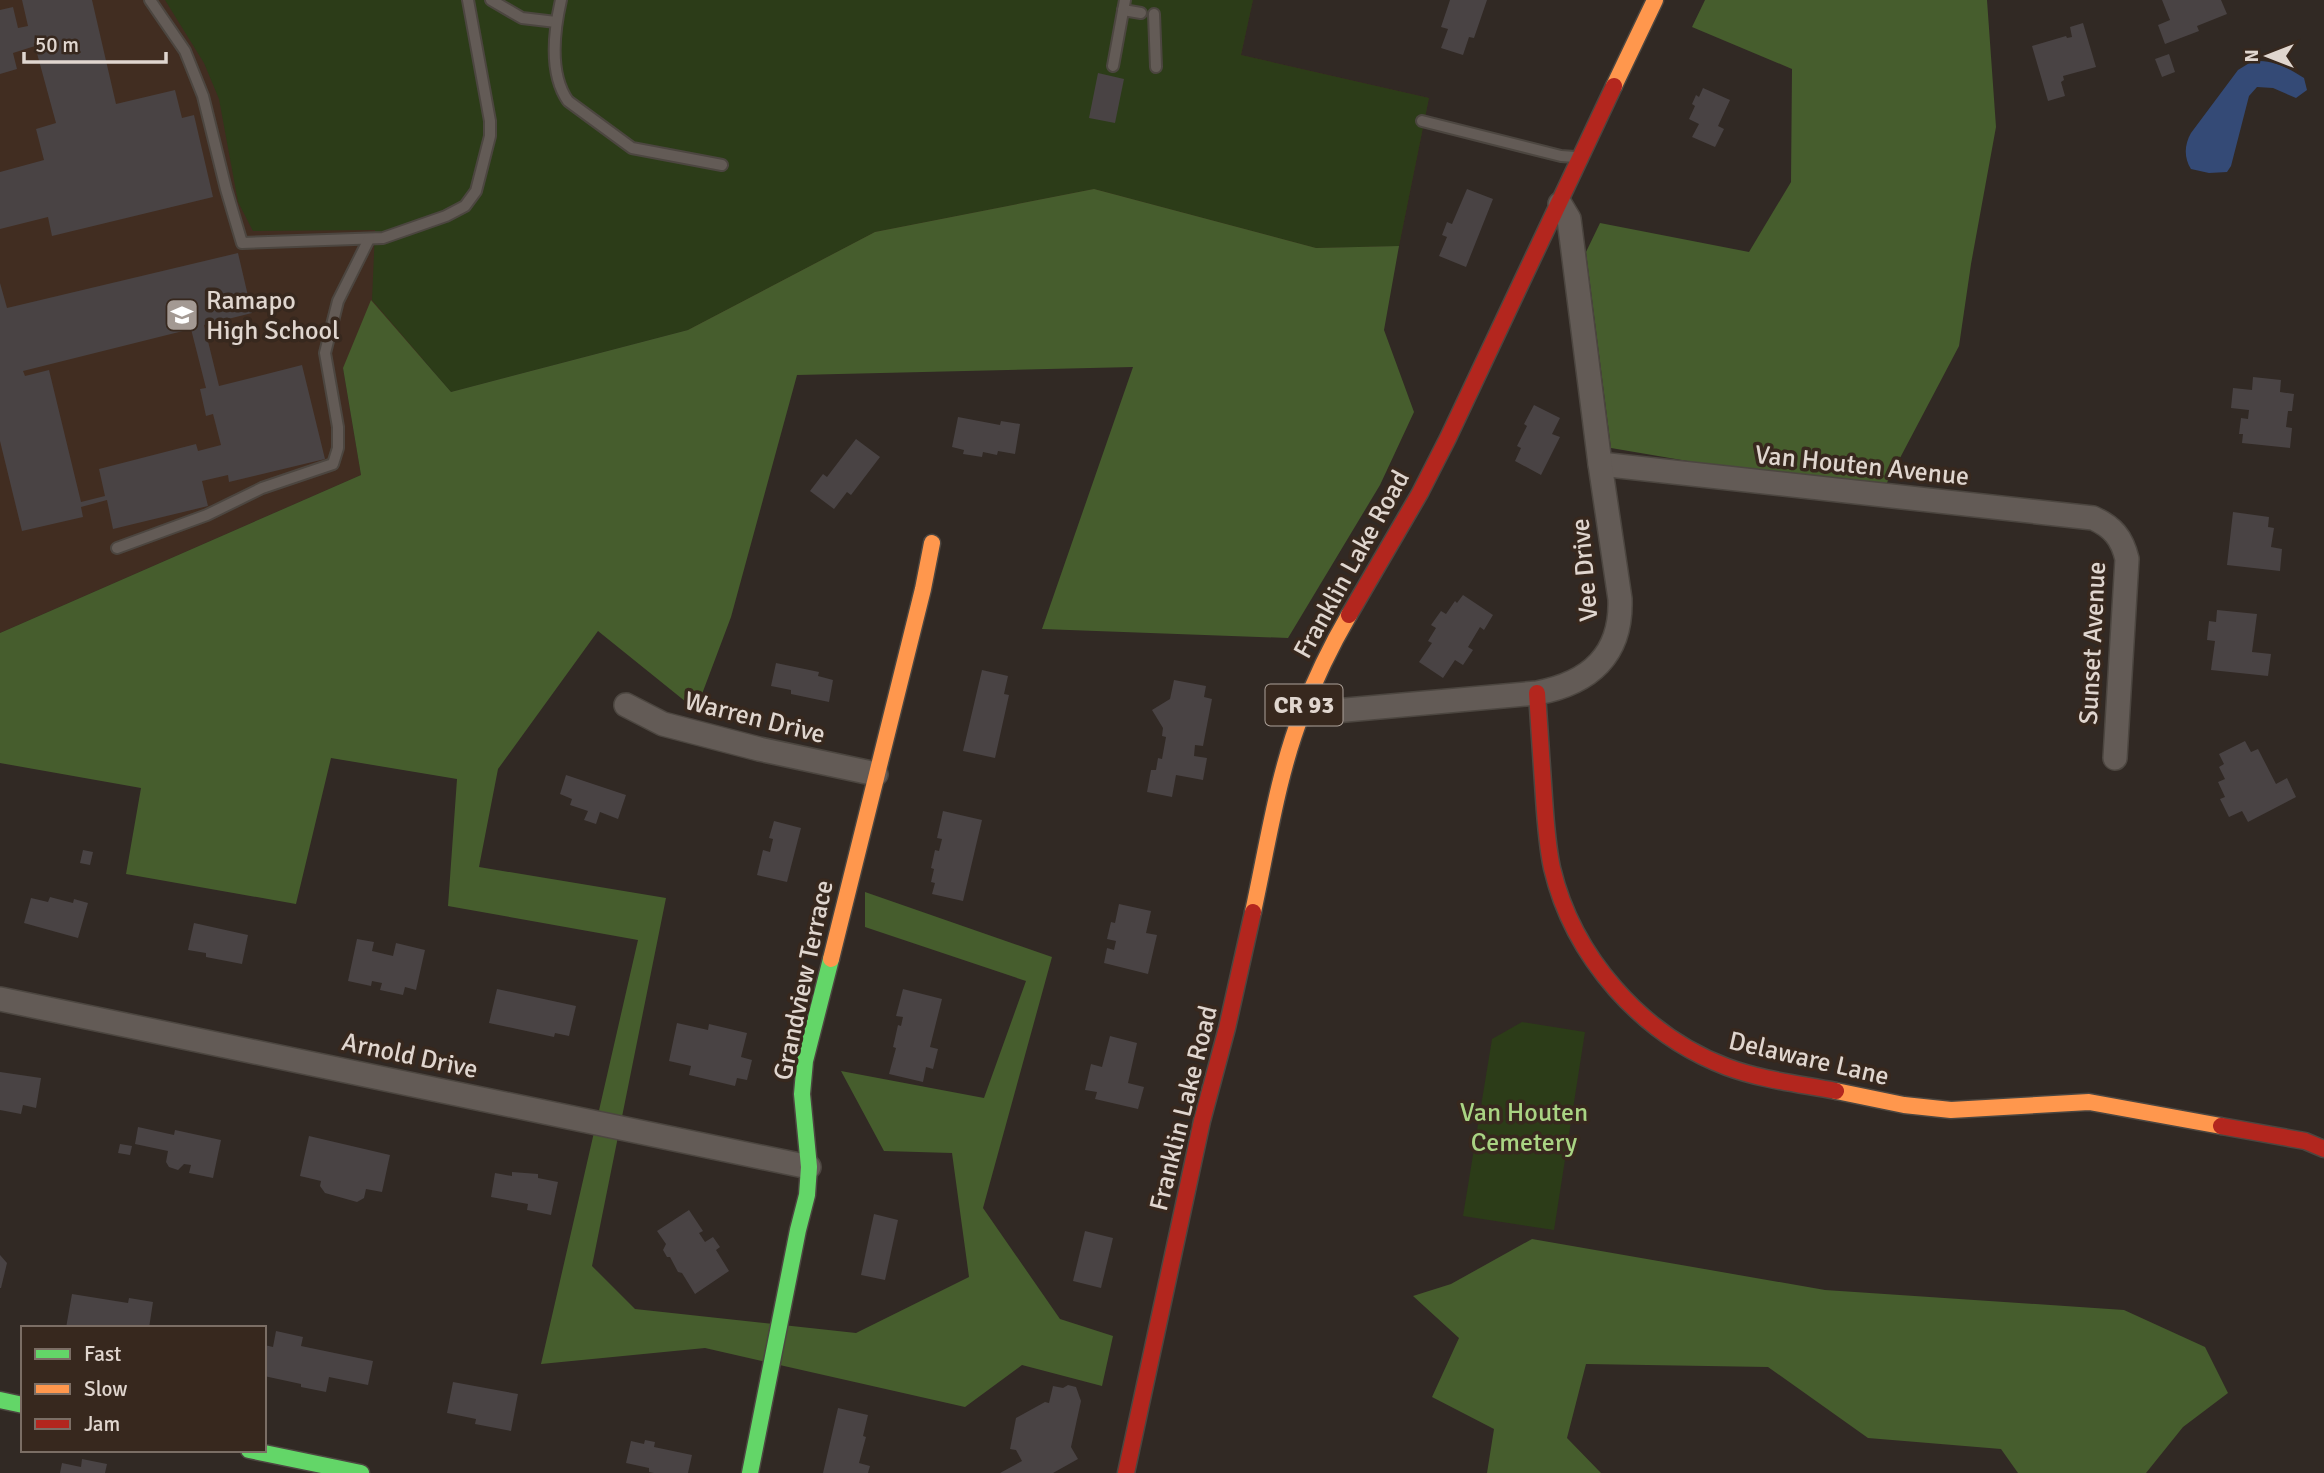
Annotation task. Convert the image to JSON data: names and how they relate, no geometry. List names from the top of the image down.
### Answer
{
  "streets": {
    "street": [
      "Van Houten Avenue",
      "Franklin Lake Road",
      "Vee Drive",
      "Sunset Avenue",
      "CR 93",
      "Warren Drive",
      "Grandview Terrace",
      "Arnold Drive",
      "Delaware Lane"
    ]
  },
  "crossings": [
    ["Van Houten Avenue", "Vee Drive"],
    ["Van Houten Avenue", "Sunset Avenue"],
    ["Franklin Lake Road", "Vee Drive"],
    ["Vee Drive", "Delaware Lane"],
    ["Warren Drive", "Grandview Terrace"],
    ["Grandview Terrace", "Arnold Drive"]
  ],
  "parks": ["Van Houten Cemetery"],
  "places": {
    "school or university": ["Ramapo High School"]
  },
  "legend": ["Fast", "Slow", "Jam"],
  "scale_bar": "50 m",
  "north": "left"
}
